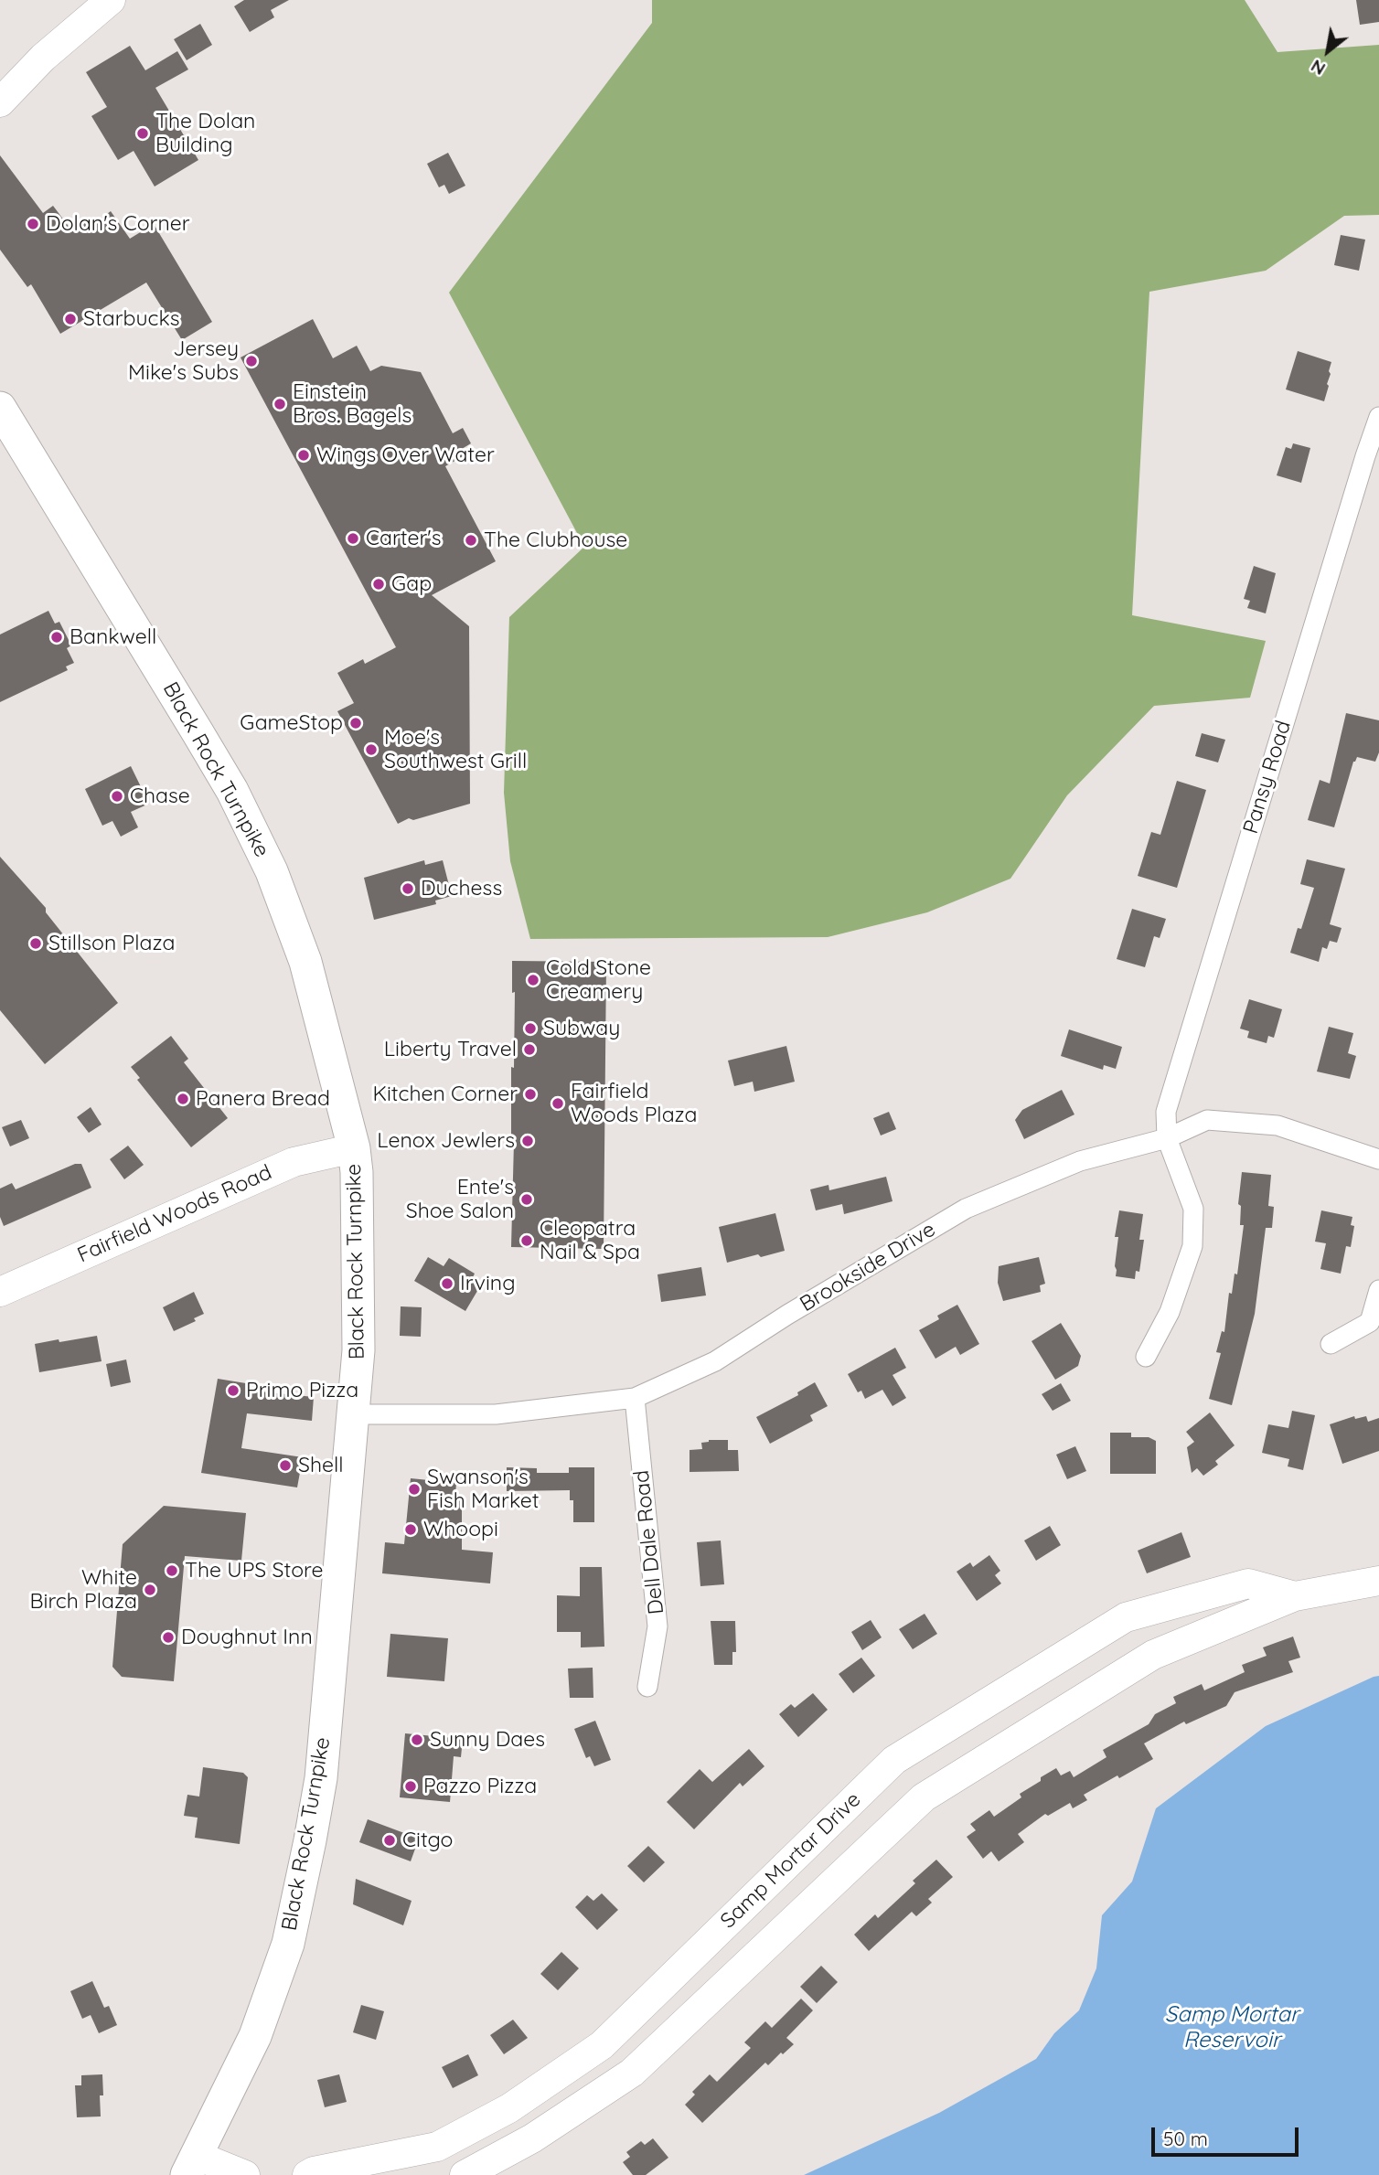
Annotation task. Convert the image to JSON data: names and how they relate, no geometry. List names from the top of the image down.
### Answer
{
  "streets": {
    "main road": ["Black Rock Turnpike", "Fairfield Woods Road", "Samp Mortar Drive"],
    "street": ["Pansy Road", "Brookside Drive", "Dell Dale Road"]
  },
  "crossings": [
    ["Black Rock Turnpike", "Fairfield Woods Road"],
    ["Black Rock Turnpike", "Brookside Drive"],
    ["Pansy Road", "Brookside Drive"],
    ["Brookside Drive", "Dell Dale Road"]
  ],
  "water": ["Samp Mortar Reservoir"],
  "places": [
    "The Dolan Building",
    "Dolan's Corner",
    "Starbucks",
    "Jersey Mike's Subs",
    "Einstein Bros. Bagels",
    "Wings Over Water",
    "Carter's",
    "The Clubhouse",
    "Gap",
    "Bankwell",
    "GameStop",
    "Moe's Southwest Grill",
    "Chase",
    "Duchess",
    "Stillson Plaza",
    "Cold Stone Creamery",
    "Subway",
    "Liberty Travel",
    "Kitchen Corner",
    "Panera Bread",
    "Fairfield Woods Plaza",
    "Lenox Jewlers",
    "Ente's Shoe Salon",
    "Cleopatra Nail & Spa",
    "Irving",
    "Primo Pizza",
    "Shell",
    "Swanson's Fish Market",
    "Whoopi",
    "The UPS Store",
    "White Birch Plaza",
    "Doughnut Inn",
    "Sunny Daes",
    "Pazzo Pizza",
    "Citgo"
  ],
  "scale_bar": "50 m",
  "north": "bottom left"
}
